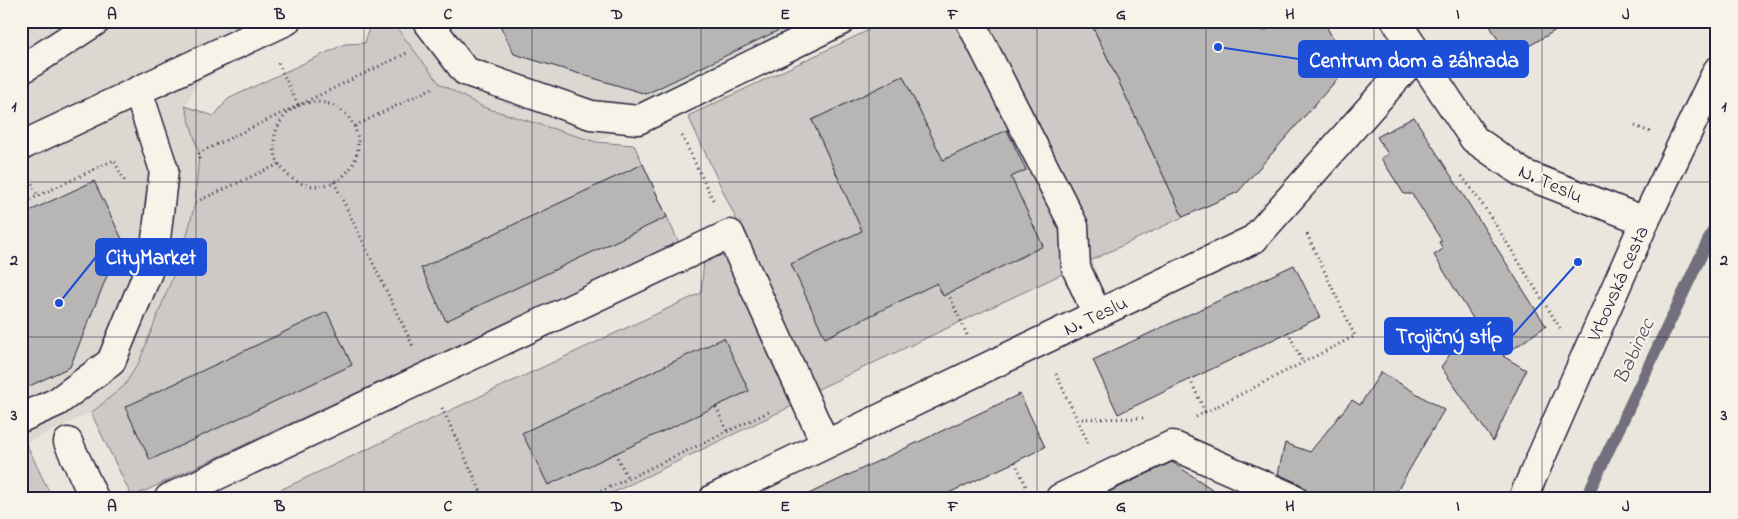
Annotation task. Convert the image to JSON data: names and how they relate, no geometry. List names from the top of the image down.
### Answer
{
  "streets": {
    "street": ["N. Teslu", "Vrbovská cesta"]
  },
  "crossings": [
    ["N. Teslu", "Vrbovská cesta"]
  ],
  "water": ["Babinec"],
  "places": ["Centrum dom a záhrada", "Trojičný stĺp", "CityMarket"],
  "grid": {
    "columns": [
      "A",
      "B",
      "C",
      "D",
      "E",
      "F",
      "G",
      "H",
      "I",
      "J"
    ],
    "rows": ["1", "2", "3"]
  }
}
